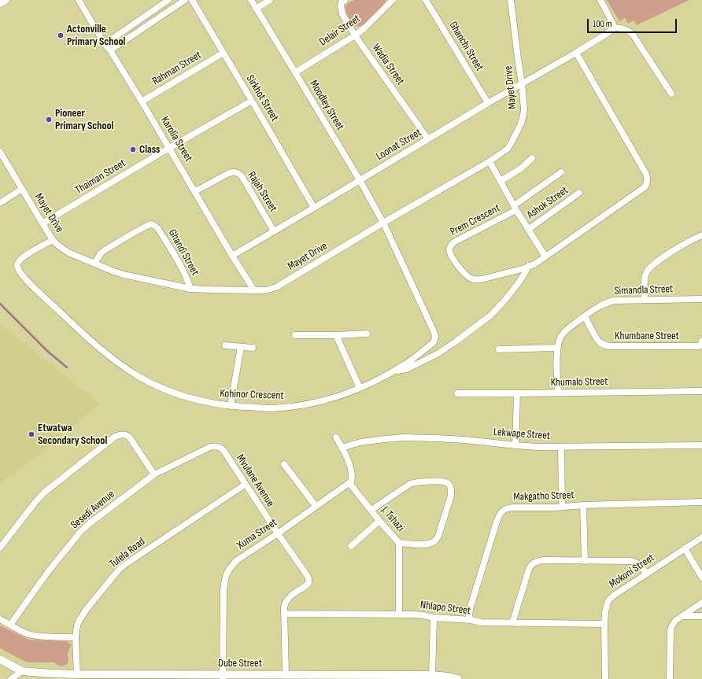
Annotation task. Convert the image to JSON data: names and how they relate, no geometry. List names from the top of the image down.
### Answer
{
  "streets": {
    "street": [
      "Delair Street",
      "Ghanchi Street",
      "Wadia Street",
      "Rahman Street",
      "Mayet Drive",
      "Sirkhot Street",
      "Moodley Street",
      "Karolia Street",
      "Loonat Street",
      "Thaiman Street",
      "Rajah Street",
      "Ashok Street",
      "Prem Crescent",
      "Ghandi Street",
      "Simandla Street",
      "Khumbane Street",
      "Khumalo Street",
      "Kohinor Crescent",
      "Lekwape Street",
      "Mvulane Avenue",
      "Makgatho Street",
      "Sesedi Avenue",
      "J. Tshazi",
      "Xuma Street",
      "Tulela Road",
      "Mokoni Street",
      "Nhlapo Street",
      "Dube Street"
    ]
  },
  "crossings": [
    ["Delair Street", "Wadia Street"],
    ["Delair Street", "Moodley Street"],
    ["Ghanchi Street", "Loonat Street"],
    ["Wadia Street", "Loonat Street"],
    ["Rahman Street", "Sirkhot Street"],
    ["Rahman Street", "Karolia Street"],
    ["Mayet Drive", "Moodley Street"],
    ["Mayet Drive", "Karolia Street"],
    ["Mayet Drive", "Loonat Street"],
    ["Mayet Drive", "Thaiman Street"],
    ["Mayet Drive", "Ashok Street"],
    ["Mayet Drive", "Ghandi Street"],
    ["Mayet Drive", "Kohinor Crescent"],
    ["Sirkhot Street", "Loonat Street"],
    ["Sirkhot Street", "Thaiman Street"],
    ["Moodley Street", "Loonat Street"],
    ["Moodley Street", "Kohinor Crescent"],
    ["Karolia Street", "Loonat Street"],
    ["Karolia Street", "Thaiman Street"],
    ["Karolia Street", "Rajah Street"],
    ["Loonat Street", "Rajah Street"],
    ["Loonat Street", "Prem Crescent"],
    ["Ashok Street", "Prem Crescent"],
    ["Simandla Street", "Khumbane Street"],
    ["Simandla Street", "Khumalo Street"],
    ["Mvulane Avenue", "Sesedi Avenue"],
    ["Mvulane Avenue", "Xuma Street"],
    ["Mvulane Avenue", "Tulela Road"],
    ["Mvulane Avenue", "Nhlapo Street"],
    ["Mvulane Avenue", "Dube Street"],
    ["Makgatho Street", "Nhlapo Street"],
    ["J. Tshazi", "Xuma Street"],
    ["J. Tshazi", "Nhlapo Street"],
    ["Xuma Street", "Dube Street"],
    ["Tulela Road", "Dube Street"],
    ["Mokoni Street", "Nhlapo Street"]
  ],
  "places": [
    "Actonville Primary School",
    "Pioneer Primary School",
    "Class",
    "Etwatwa Secondary School"
  ],
  "scale_bar": "100 m"
}
